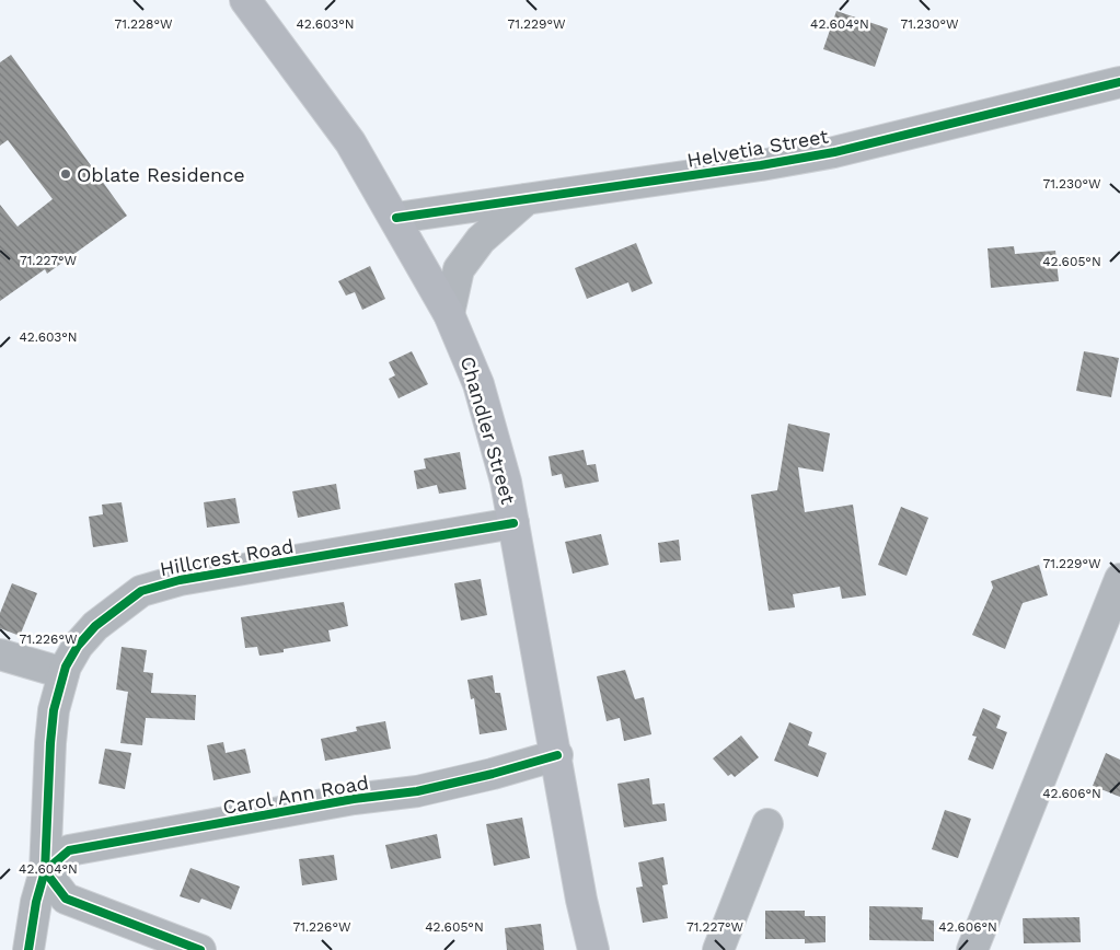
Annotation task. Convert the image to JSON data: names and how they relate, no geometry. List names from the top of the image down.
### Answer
{
  "streets": {
    "main road": ["Chandler Street"],
    "street": ["Helvetia Street", "Hillcrest Road", "Carol Ann Road"]
  },
  "crossings": [
    ["Helvetia Street", "Chandler Street"],
    ["Chandler Street", "Hillcrest Road"],
    ["Chandler Street", "Carol Ann Road"],
    ["Hillcrest Road", "Carol Ann Road"]
  ],
  "places": ["Oblate Residence"],
  "coordinates": [
    "71.228°W",
    "71.229°W",
    "71.230°W",
    "42.603°N",
    "42.604°N",
    "71.227°W",
    "42.605°N",
    "71.226°W",
    "42.606°N"
  ]
}
